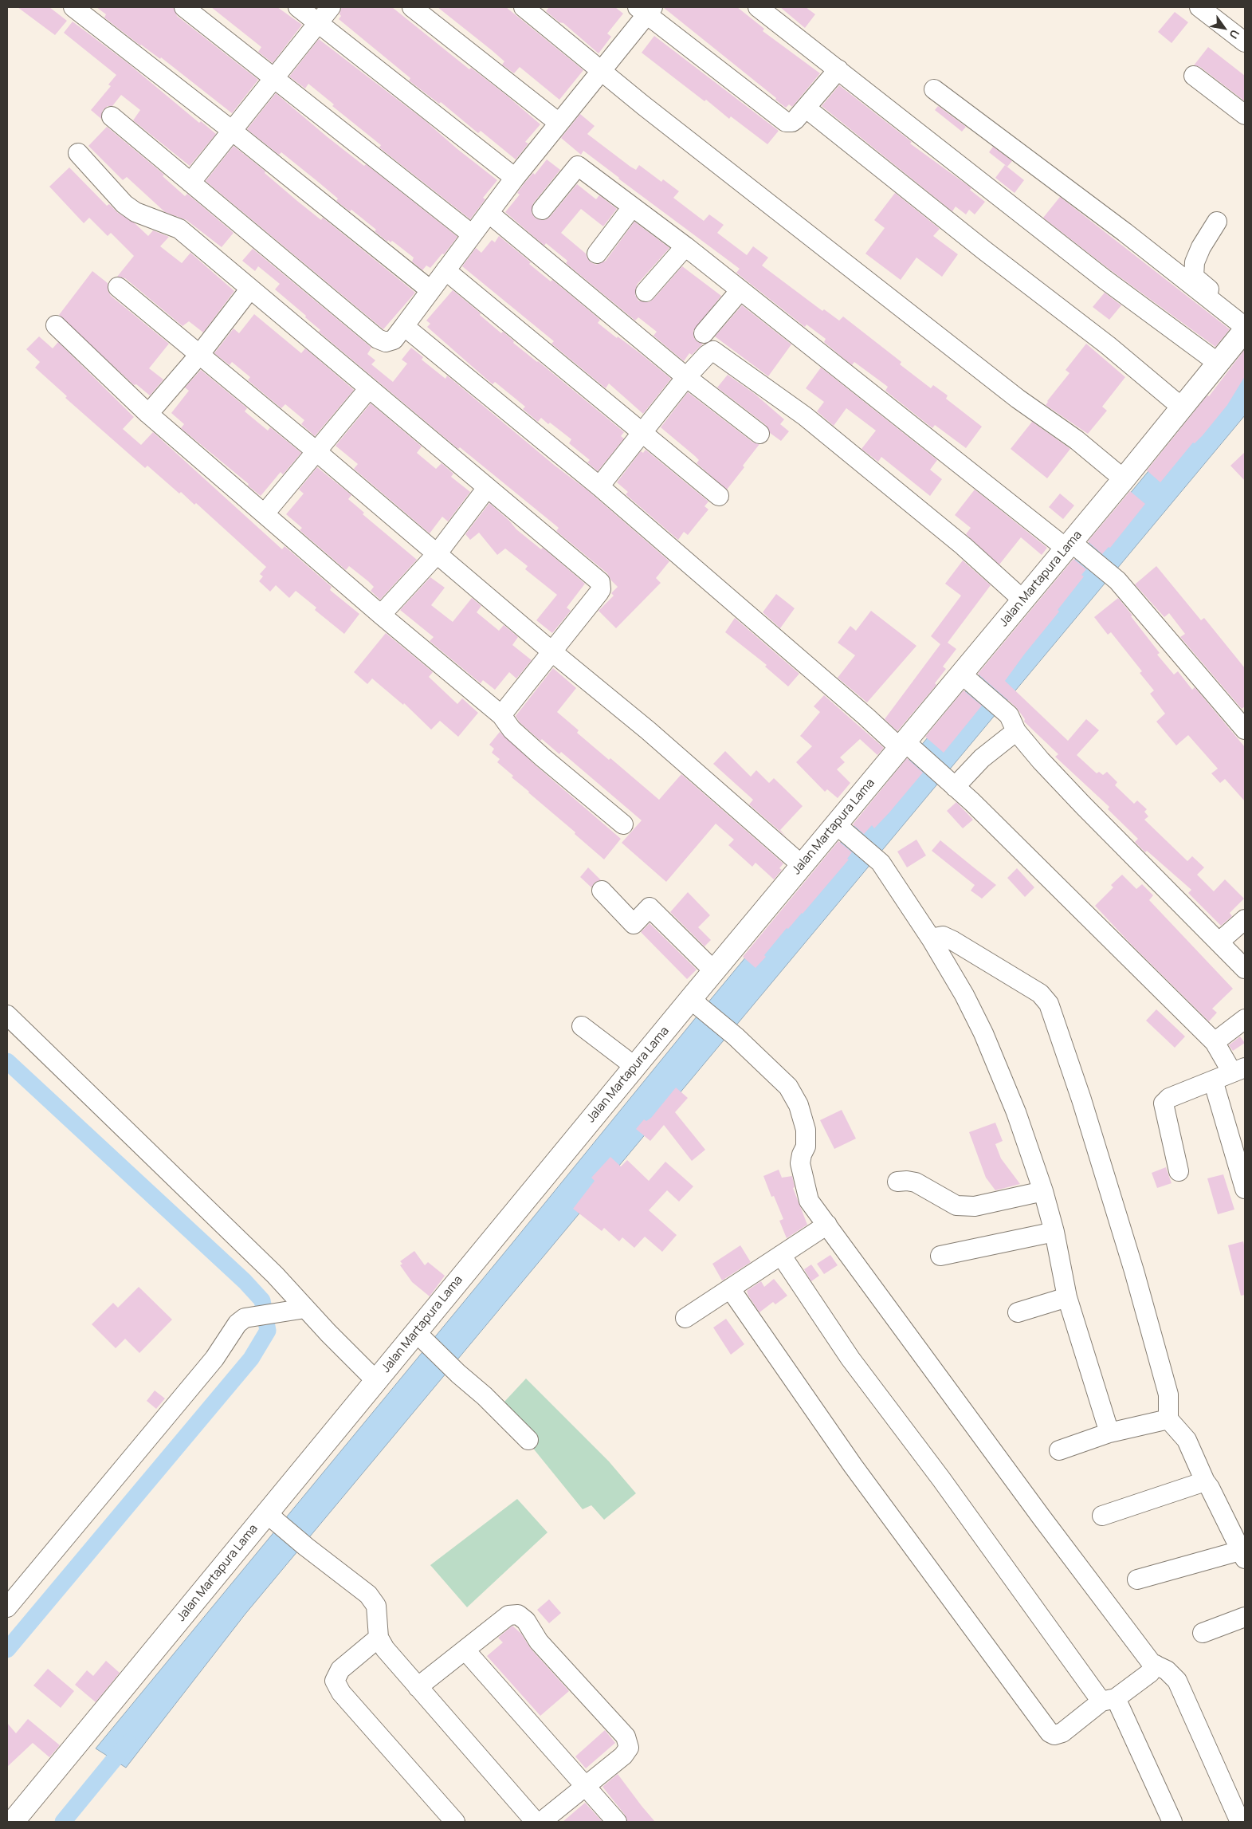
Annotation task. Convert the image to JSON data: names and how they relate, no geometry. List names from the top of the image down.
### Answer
{
  "streets": {
    "main road": ["Jalan Martapura Lama"]
  },
  "north": "bottom right"
}
